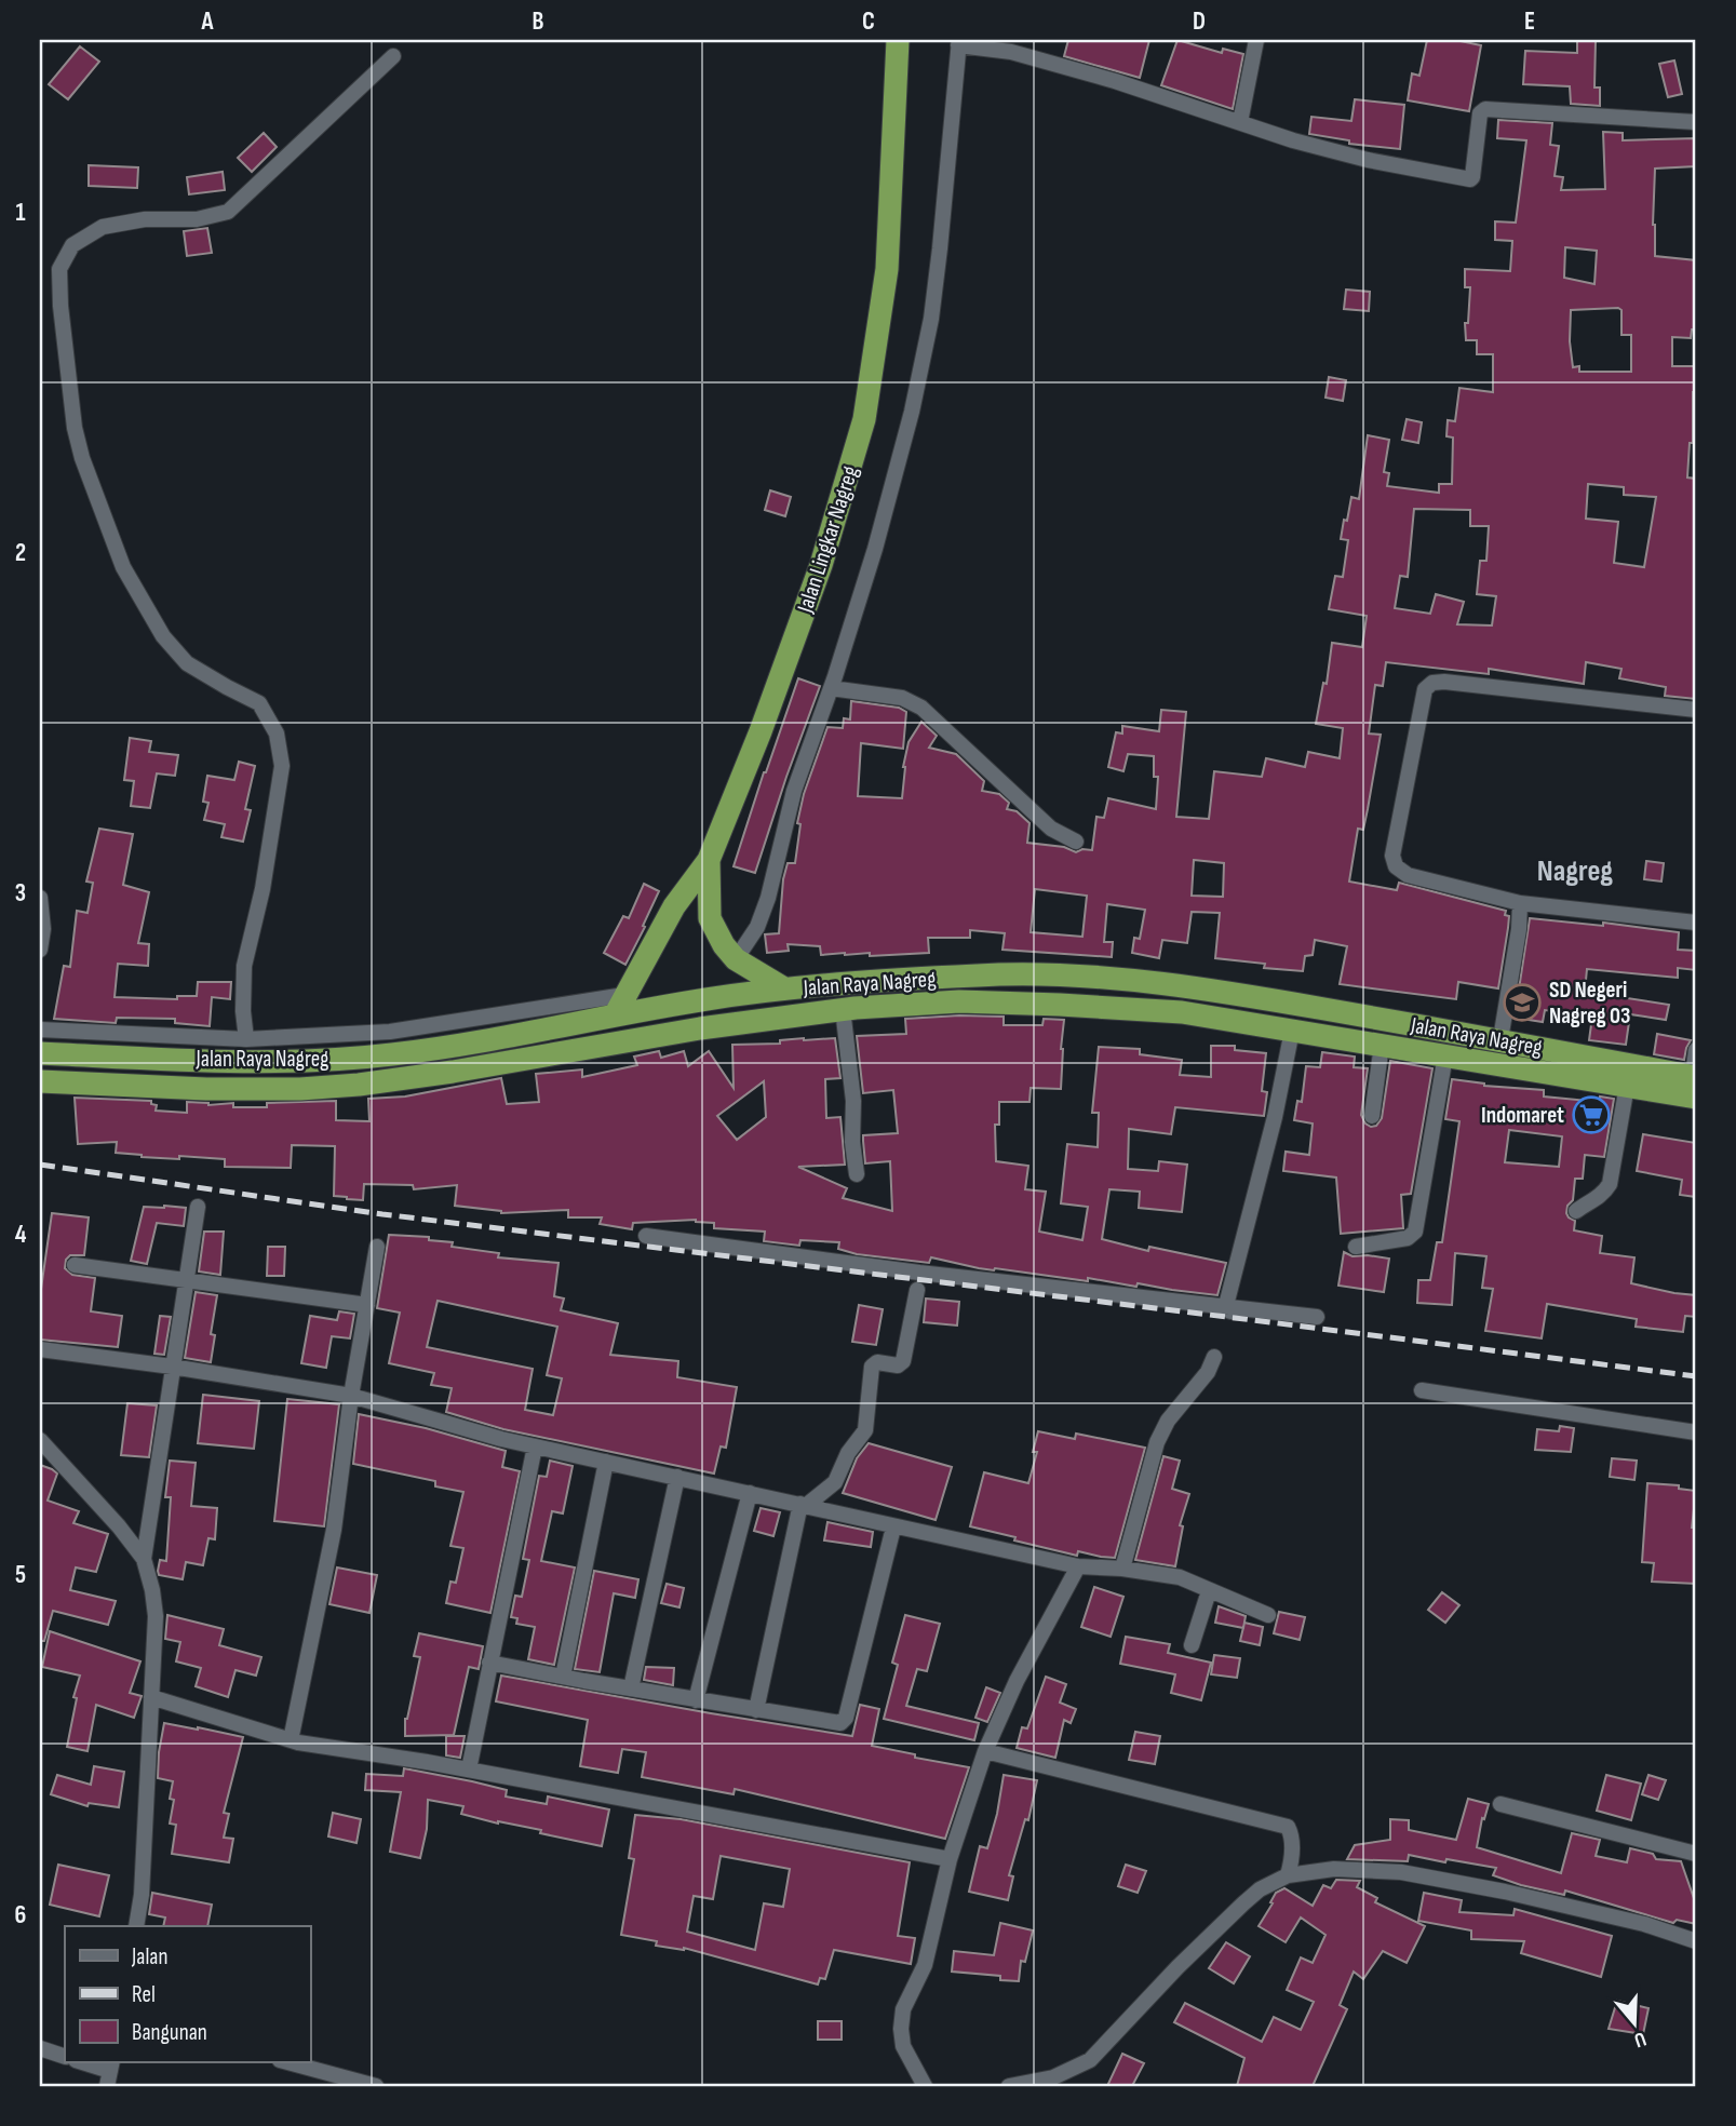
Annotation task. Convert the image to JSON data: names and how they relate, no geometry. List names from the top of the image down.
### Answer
{
  "streets": {
    "highway": ["Jalan Lingkar Nagreg", "Jalan Raya Nagreg"]
  },
  "crossings": [
    ["Jalan Lingkar Nagreg", "Jalan Raya Nagreg"]
  ],
  "districts": ["Nagreg"],
  "places": {
    "school or university": ["SD Negeri Nagreg 03"],
    "supermarket": ["Indomaret"]
  },
  "legend": ["Jalan", "Rel", "Bangunan"],
  "north": "bottom",
  "grid": {
    "columns": [
      "A",
      "B",
      "C",
      "D",
      "E"
    ],
    "rows": [
      "1",
      "2",
      "3",
      "4",
      "5",
      "6"
    ]
  }
}
